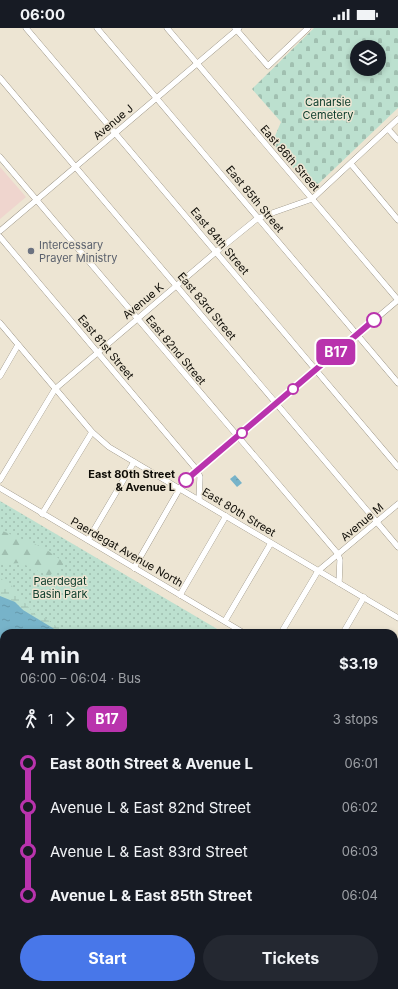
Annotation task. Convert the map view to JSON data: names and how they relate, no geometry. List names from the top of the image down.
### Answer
{
  "streets": {
    "street": [
      "Avenue J",
      "East 86th Street",
      "East 85th Street",
      "East 84th Street",
      "Avenue K",
      "East 83rd Street",
      "East 81st Street",
      "East 82nd Street",
      "East 80th Street",
      "Avenue M",
      "Paerdegat Avenue North"
    ]
  },
  "crossings": [
    ["Avenue J", "East 86th Street"],
    ["Avenue J", "East 85th Street"],
    ["Avenue J", "East 84th Street"],
    ["Avenue J", "East 83rd Street"],
    ["Avenue J", "East 82nd Street"],
    ["East 86th Street", "Avenue K"],
    ["East 85th Street", "Avenue K"],
    ["East 84th Street", "Avenue K"],
    ["Avenue K", "East 83rd Street"],
    ["Avenue K", "East 81st Street"],
    ["Avenue K", "East 82nd Street"],
    ["Avenue K", "East 80th Street"],
    ["East 83rd Street", "Avenue M"],
    ["East 82nd Street", "Avenue M"],
    ["East 80th Street", "Avenue M"]
  ],
  "parks": ["Canarsie Cemetery", "Paerdegat Basin Park"],
  "places": ["Intercessary Prayer Ministry", "East 80th Street & Avenue L"],
  "lines": ["bus line B17"],
  "page": {
    "status": "06:00",
    "on_map": "B17",
    "heading": ["4 min", "06:00 – 06:04 · Bus", "$3.19"],
    "legs": ["1", "B17", "3 stops"],
    "list": [
      {
        "name": "East 80th Street & Avenue L",
        "value": "06:01"
      },
      {
        "name": "Avenue L & East 82nd Street",
        "value": "06:02"
      },
      {
        "name": "Avenue L & East 83rd Street",
        "value": "06:03"
      },
      {
        "name": "Avenue L & East 85th Street",
        "value": "06:04"
      }
    ],
    "buttons": ["Start", "Tickets"]
  }
}
